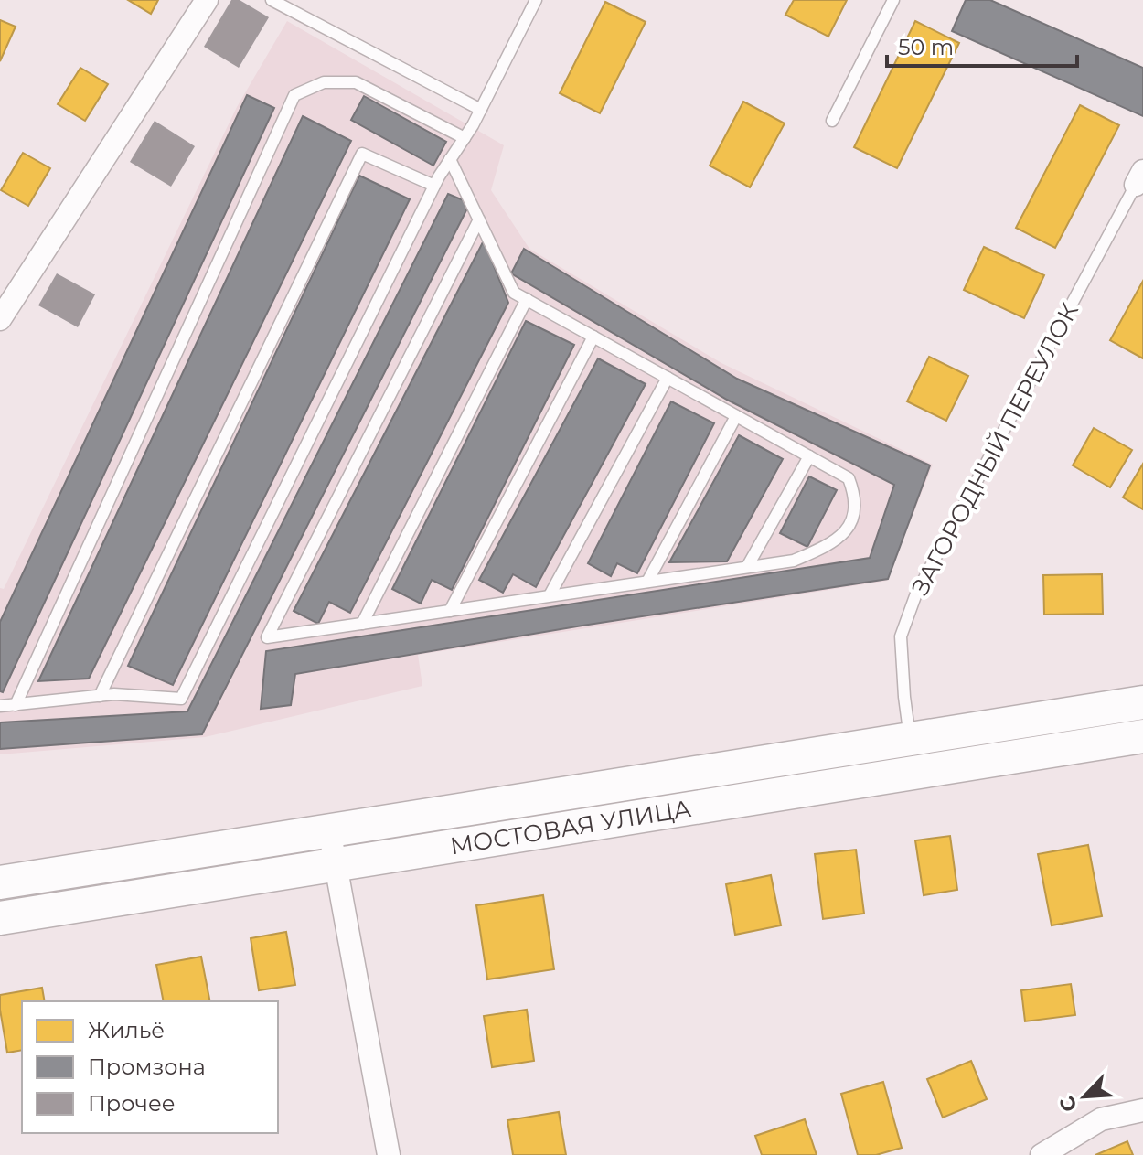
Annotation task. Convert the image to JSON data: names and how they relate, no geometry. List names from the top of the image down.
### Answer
{
  "streets": {
    "main road": ["МОСТОВАЯ УЛИЦА"],
    "lane": ["ЗАГОРОДНЫЙ ПЕРЕУЛОК"]
  },
  "crossings": [
    ["ЗАГОРОДНЫЙ ПЕРЕУЛОК", "МОСТОВАЯ УЛИЦА"]
  ],
  "legend": ["Жильё", "Промзона", "Прочее"],
  "scale_bar": "50 m",
  "north": "bottom left"
}
